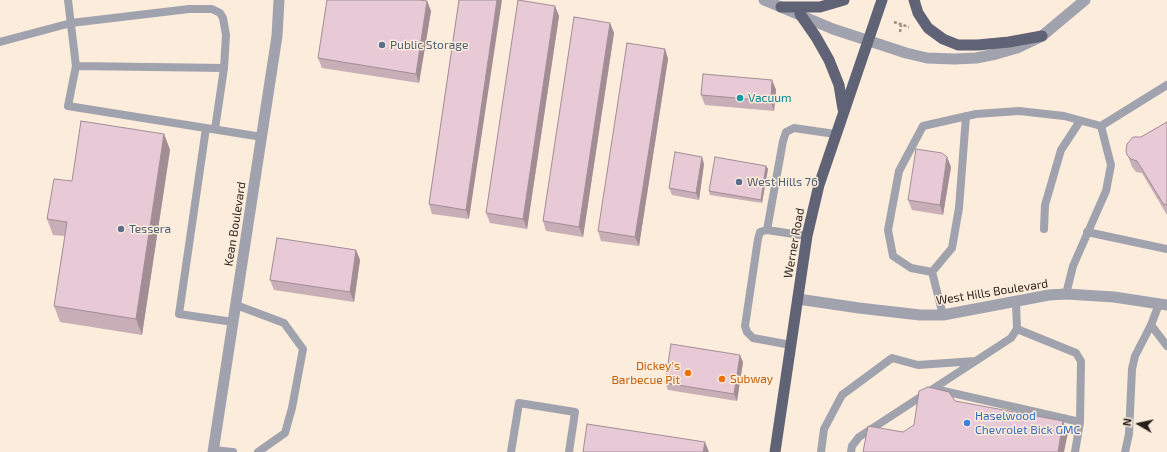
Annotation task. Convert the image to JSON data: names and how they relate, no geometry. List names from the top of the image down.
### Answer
{
  "streets": {
    "main road": ["Werner Road"],
    "street": ["Kean Boulevard", "West Hills Boulevard"]
  },
  "crossings": [
    ["Werner Road", "West Hills Boulevard"]
  ],
  "places": [
    "Public Storage",
    "Vacuum",
    "West Hills 76",
    "Tessera",
    "Dickey's Barbecue Pit",
    "Subway",
    "Haselwood Chevrolet Bick GMC"
  ],
  "north": "left"
}
